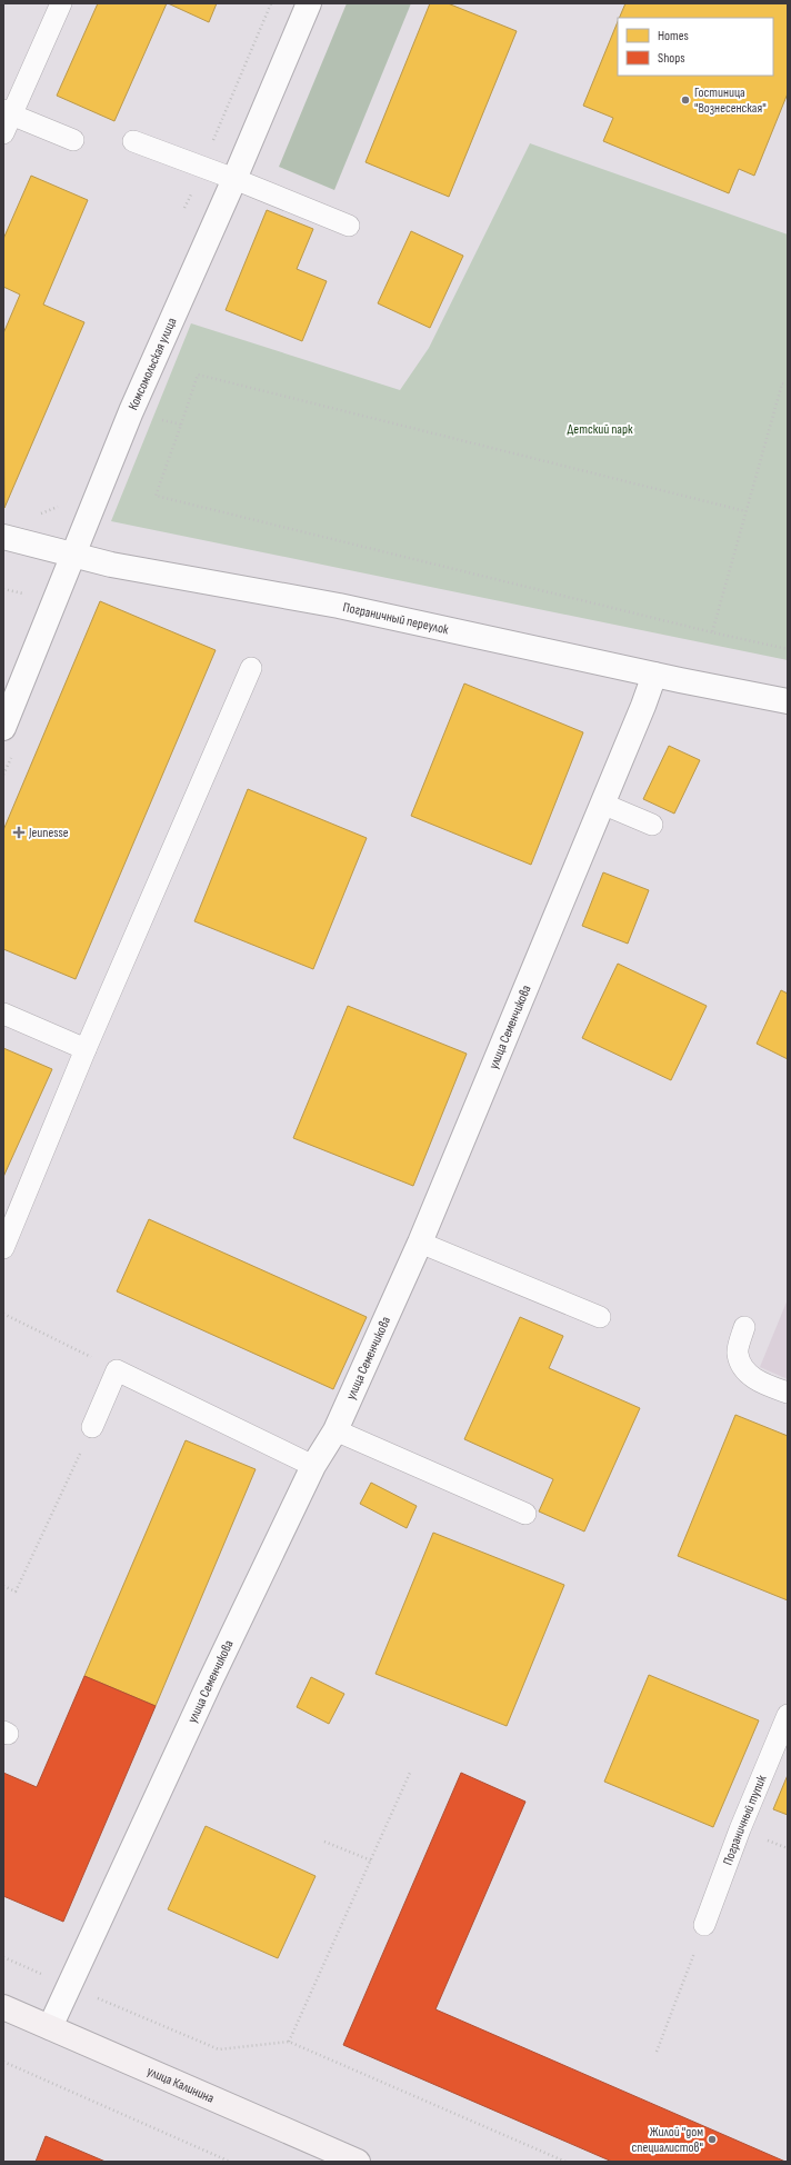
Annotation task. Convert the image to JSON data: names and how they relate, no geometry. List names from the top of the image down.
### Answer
{
  "streets": {
    "main road": ["улица Калинина"],
    "street": ["Комсомольская улица", "Пограничный переулок", "улица Семенчикова"],
    "lane": ["Пограничный тупик"]
  },
  "crossings": [
    ["Комсомольская улица", "Пограничный переулок"],
    ["Пограничный переулок", "улица Семенчикова"],
    ["улица Семенчикова", "улица Калинина"]
  ],
  "parks": ["Детский парк"],
  "places": {
    "other": ["Гостиница \"Вознесенская\"", "Жилой \"дом специалистов\""],
    "health": ["Jeunesse"]
  },
  "legend": ["Homes", "Shops"]
}
